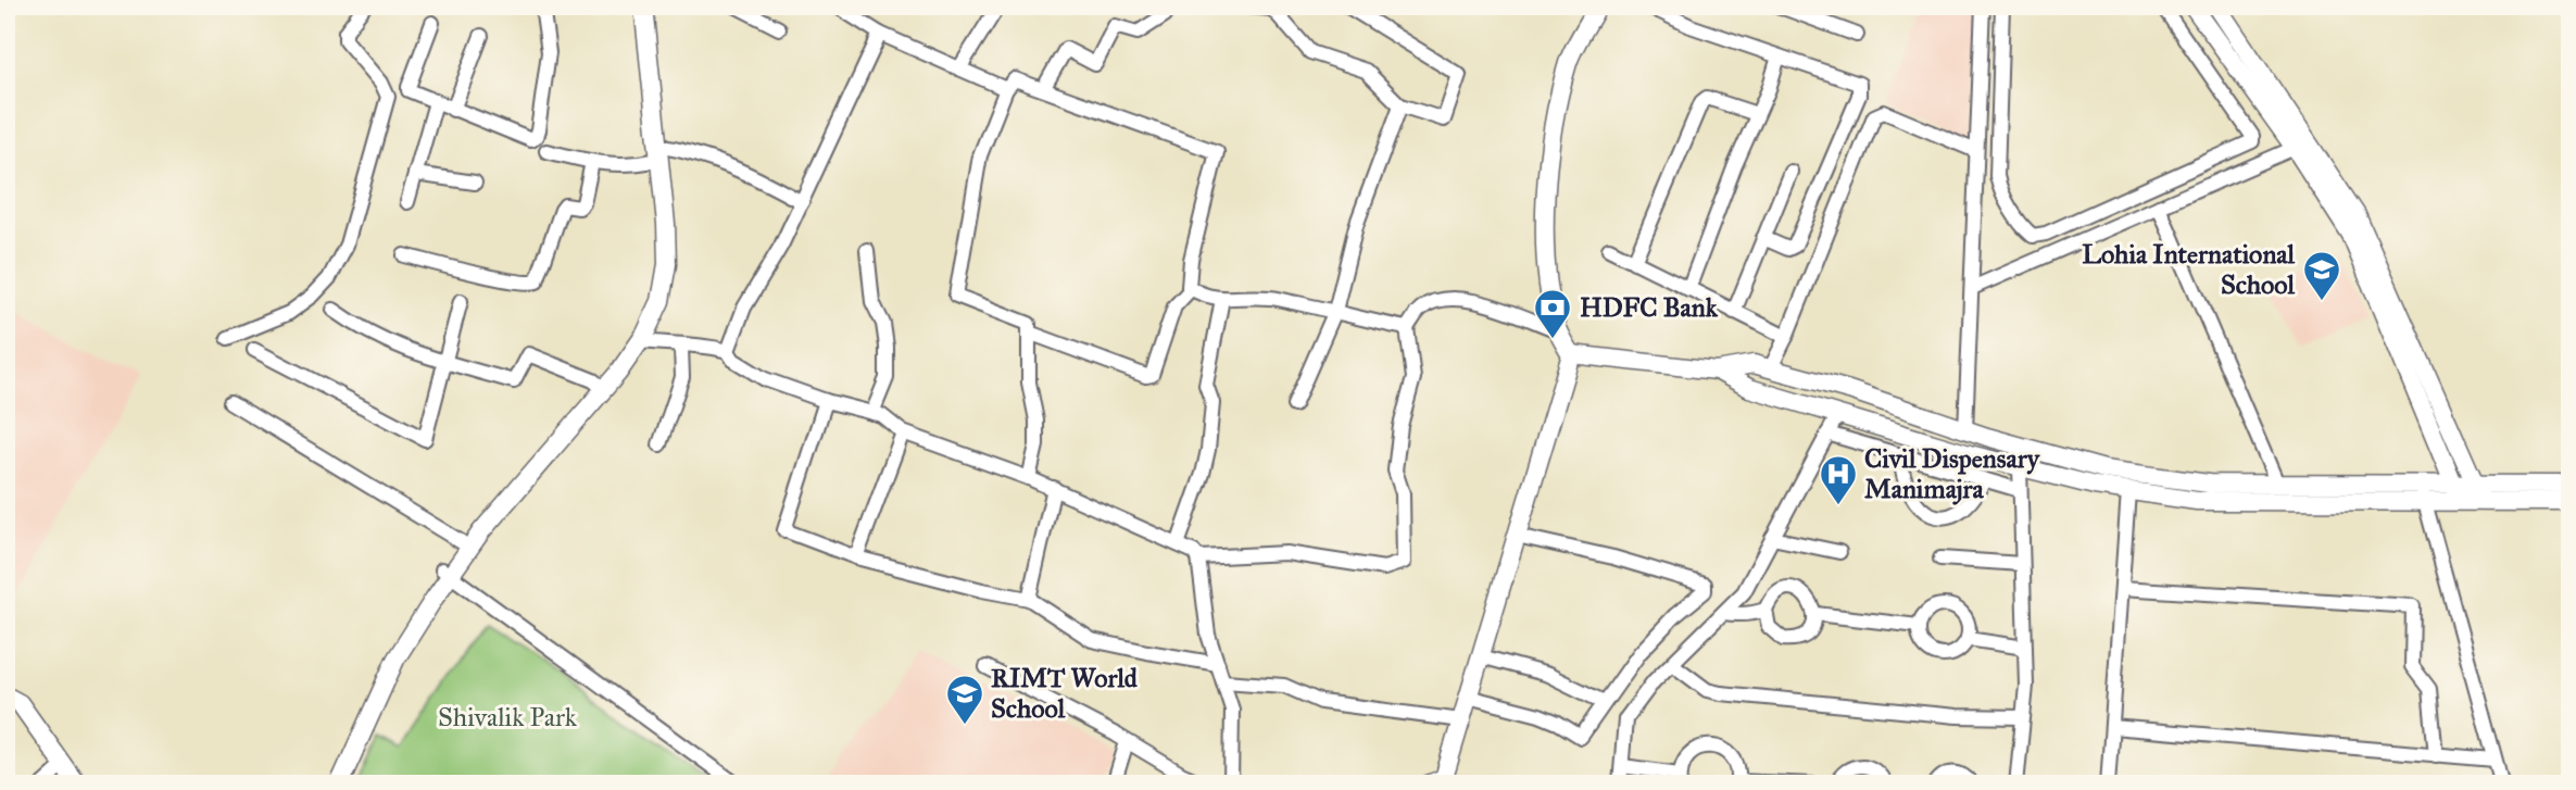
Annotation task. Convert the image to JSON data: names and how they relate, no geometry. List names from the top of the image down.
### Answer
{
  "parks": ["Shivalik Park"],
  "places": {
    "school or university": ["Lohia International School", "RIMT World School"],
    "bank": ["HDFC Bank"],
    "hospital": ["Civil Dispensary Manimajra"]
  }
}
